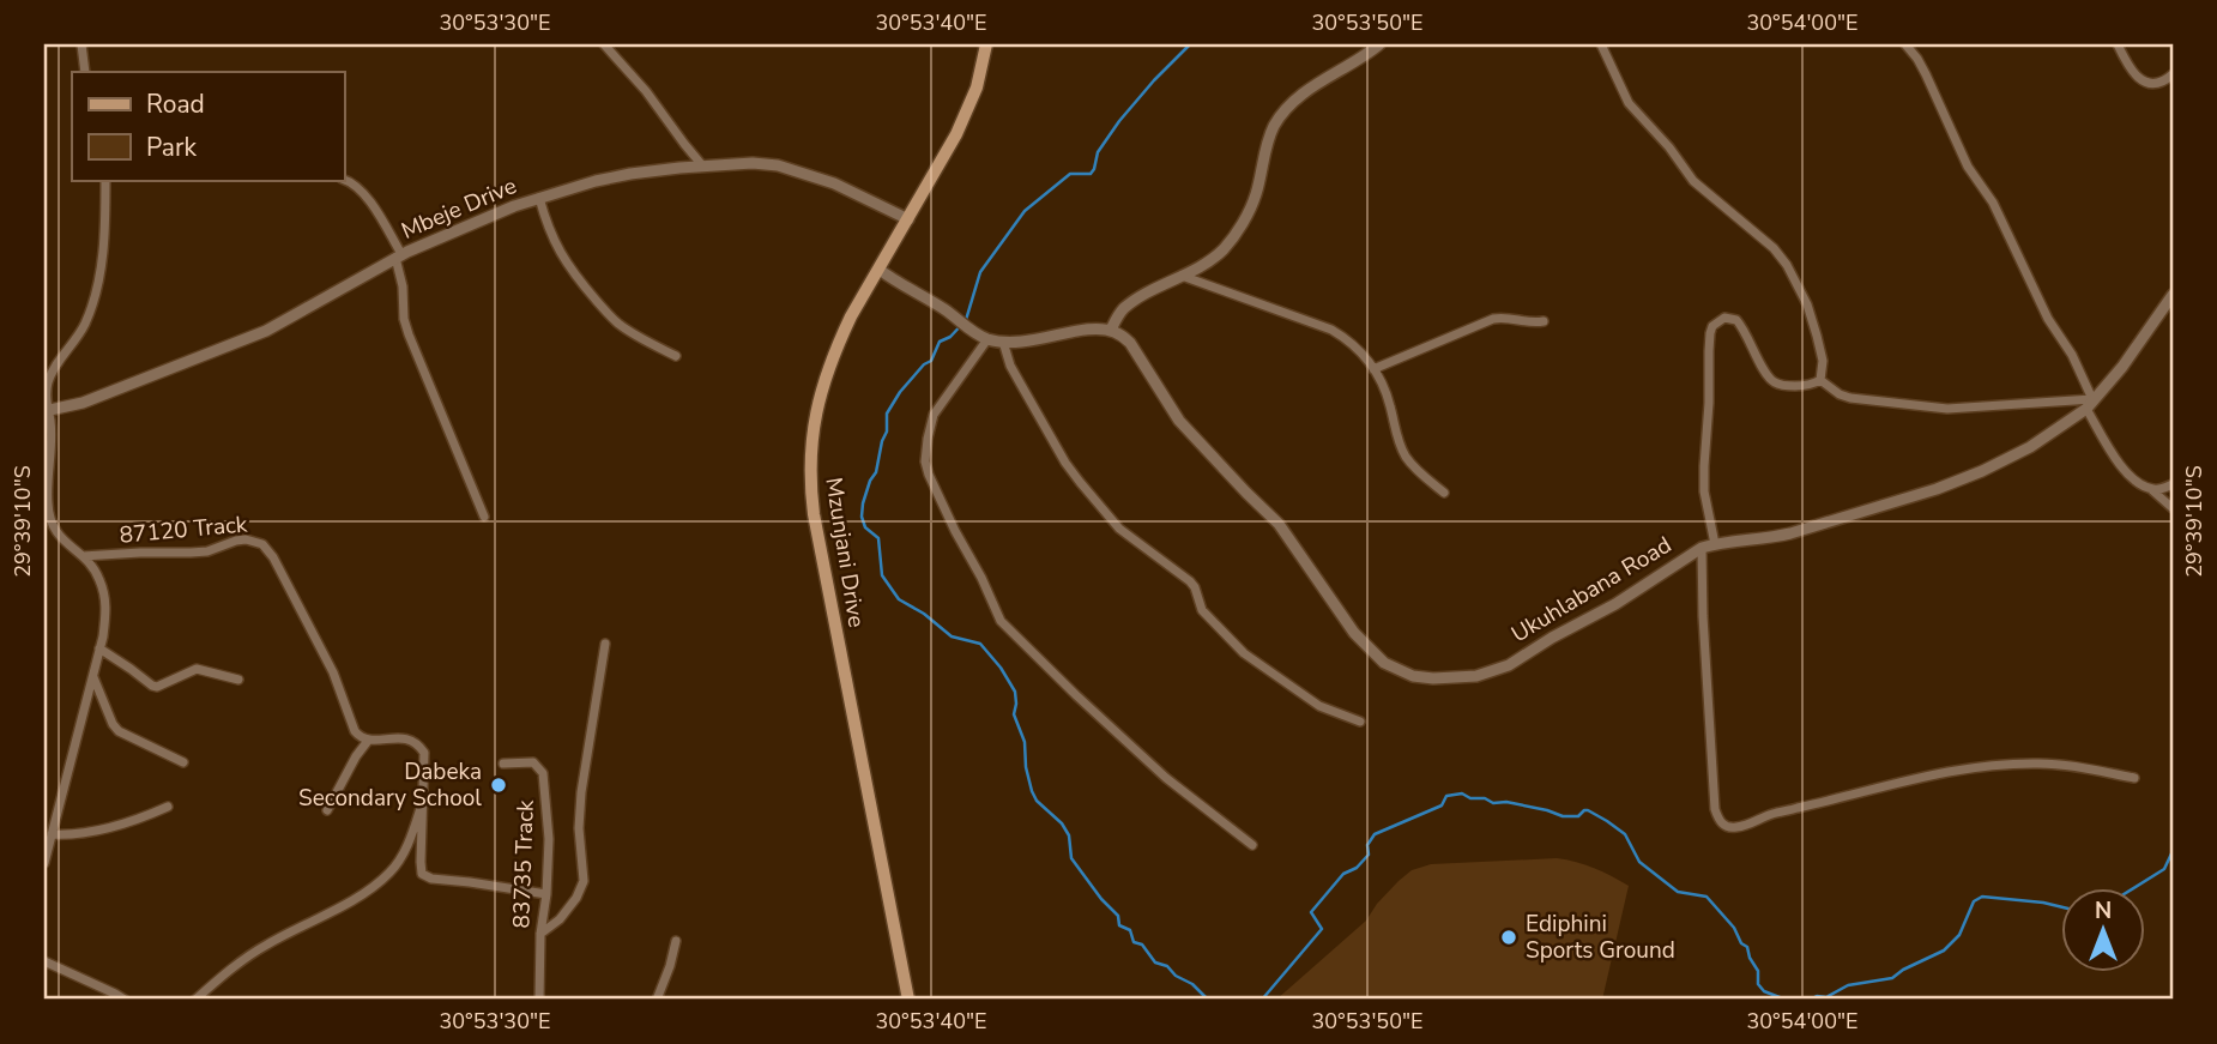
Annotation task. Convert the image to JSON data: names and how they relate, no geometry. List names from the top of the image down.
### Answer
{
  "streets": {
    "main road": ["Mzunjani Drive"],
    "street": [
      "Mbeje Drive",
      "87120 Track",
      "Ukuhlabana Road",
      "83735 Track"
    ]
  },
  "crossings": [
    ["Mbeje Drive", "Mzunjani Drive"]
  ],
  "places": ["Dabeka Secondary School", "Ediphini Sports Ground"],
  "legend": ["Road", "Park"],
  "north": "top",
  "coordinates": [
    "30°53'30\"E",
    "30°53'40\"E",
    "30°53'50\"E",
    "30°54'00\"E",
    "29°39'10\"S"
  ]
}
